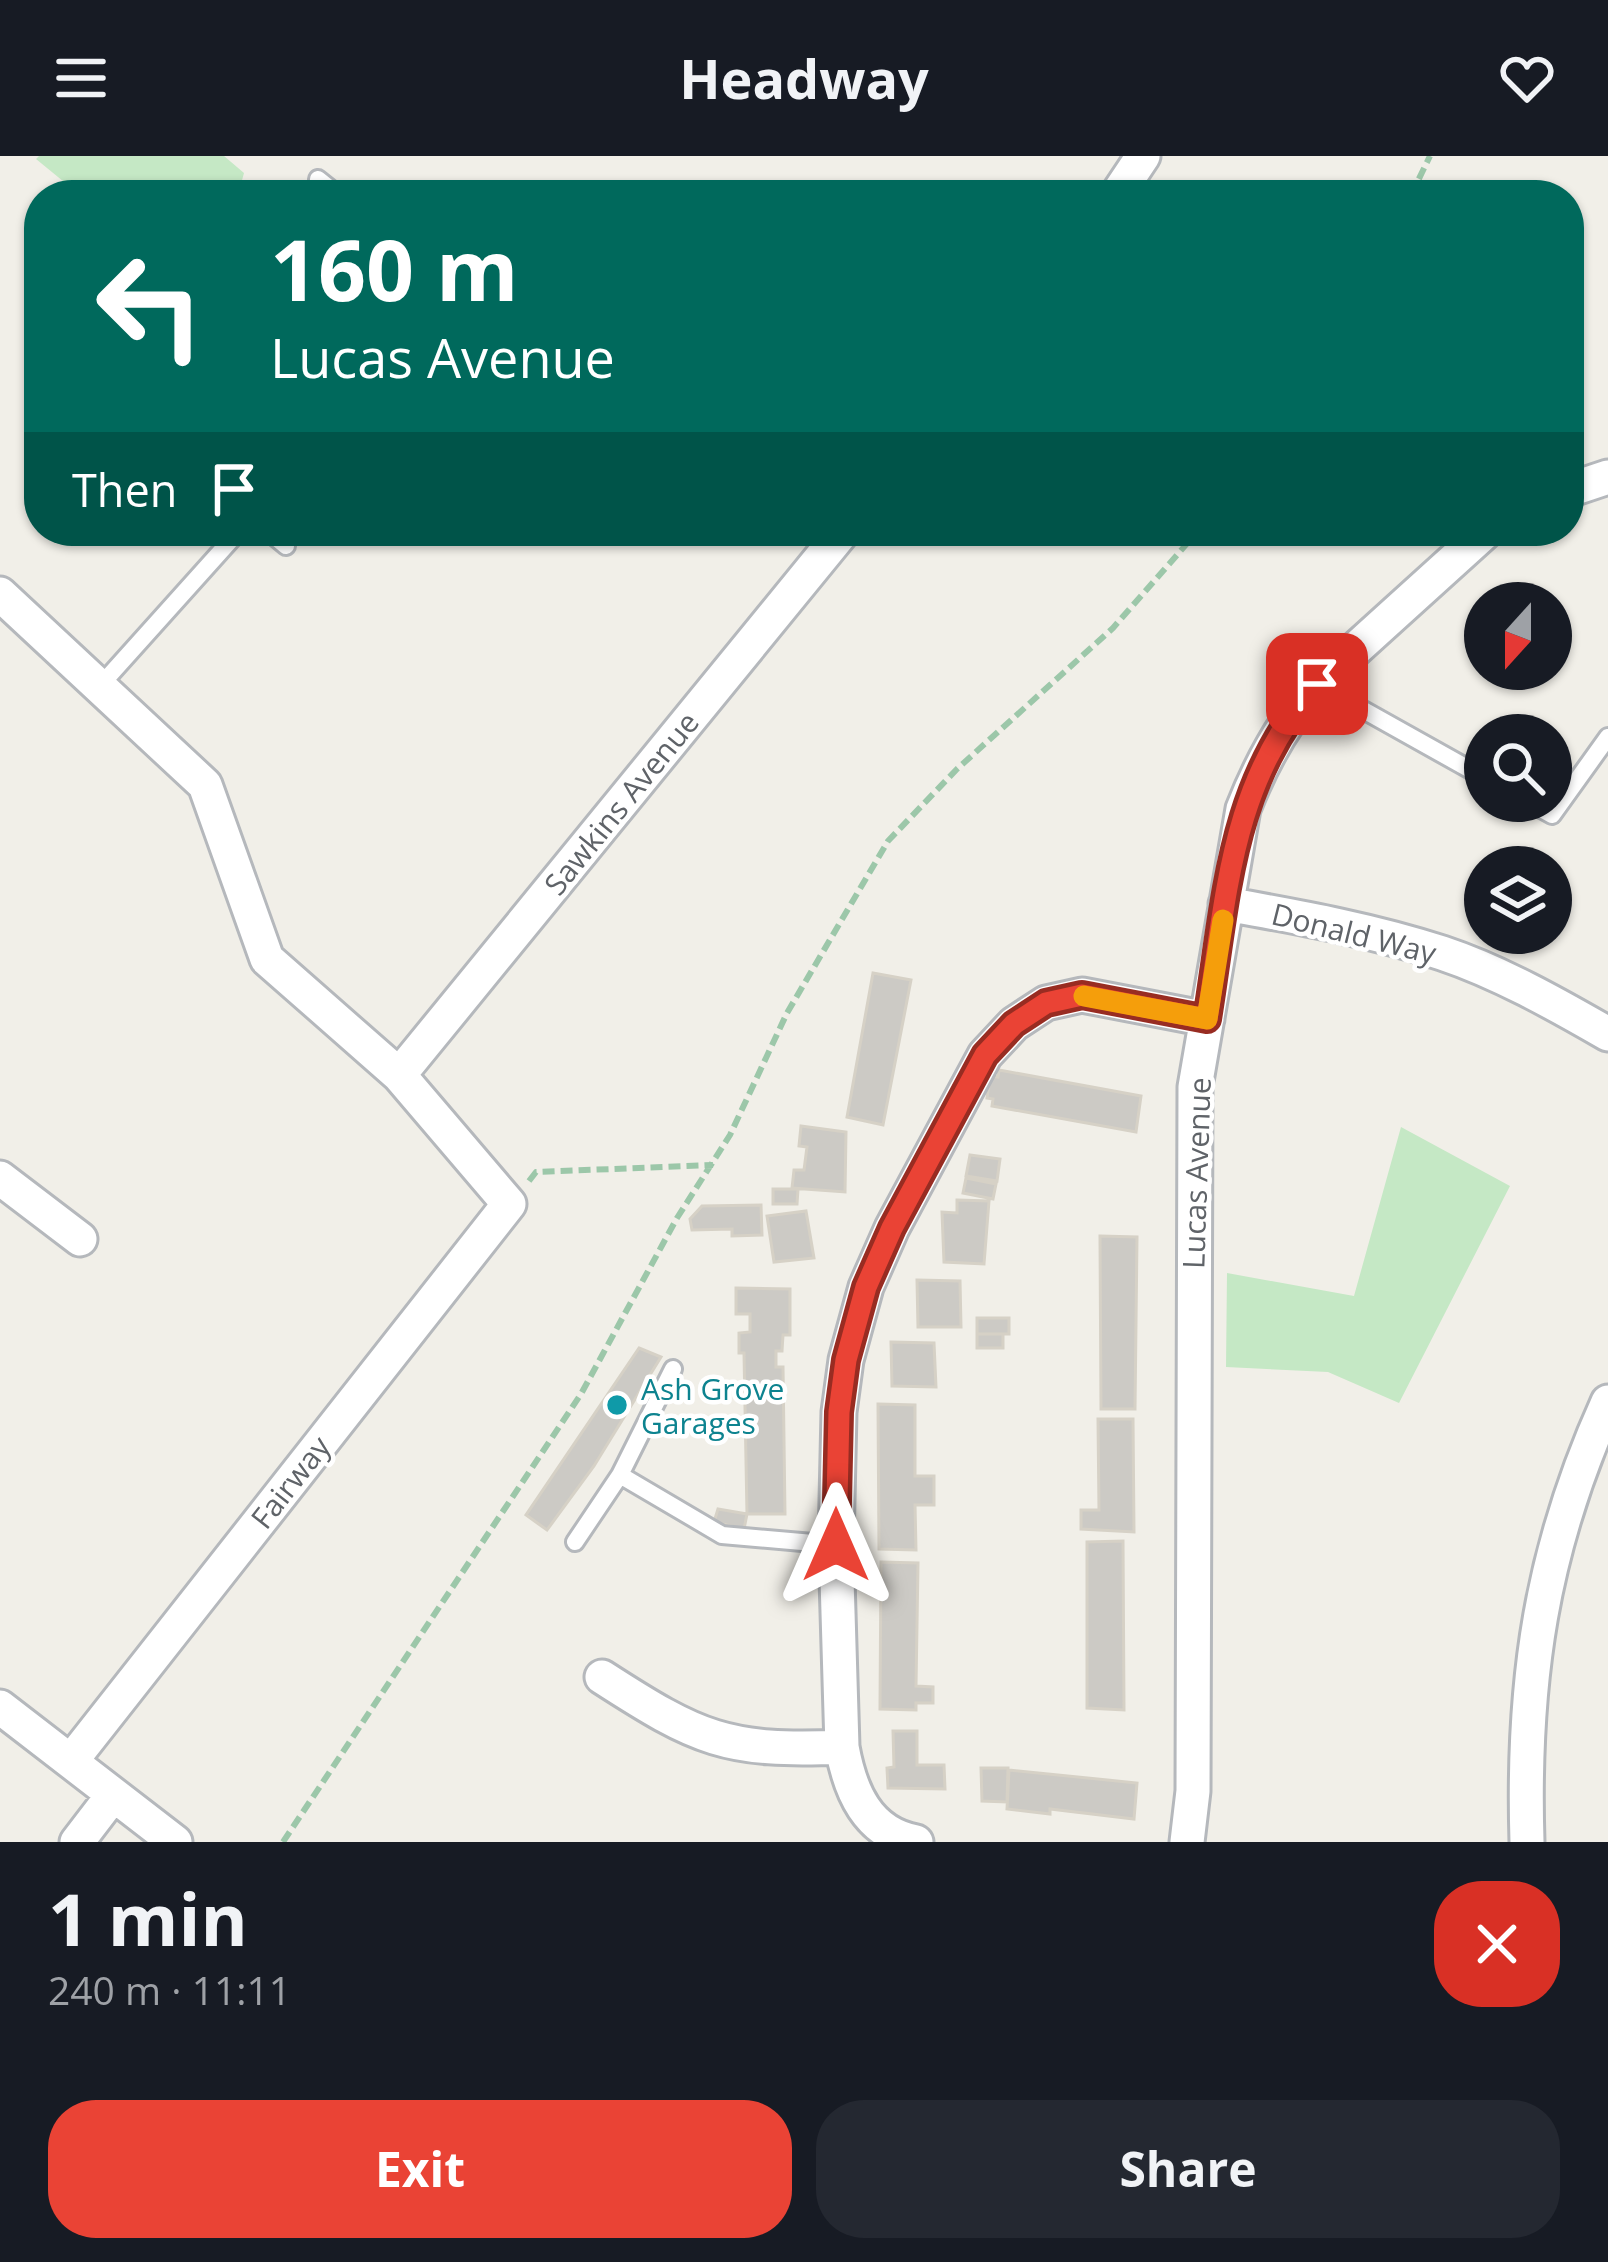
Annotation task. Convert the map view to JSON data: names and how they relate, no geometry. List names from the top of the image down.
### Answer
{
  "streets": {
    "street": [
      "Sawkins Avenue",
      "Donald Way",
      "Lucas Avenue",
      "Fairway"
    ]
  },
  "crossings": [
    ["Donald Way", "Lucas Avenue"]
  ],
  "places": ["Ash Grove Garages"],
  "north": "bottom",
  "page": {
    "header": "Headway",
    "turn": ["160 m", "Lucas Avenue"],
    "then": "Then",
    "heading": ["1 min", "240 m · 11:11"],
    "buttons": ["Exit", "Share"]
  }
}
